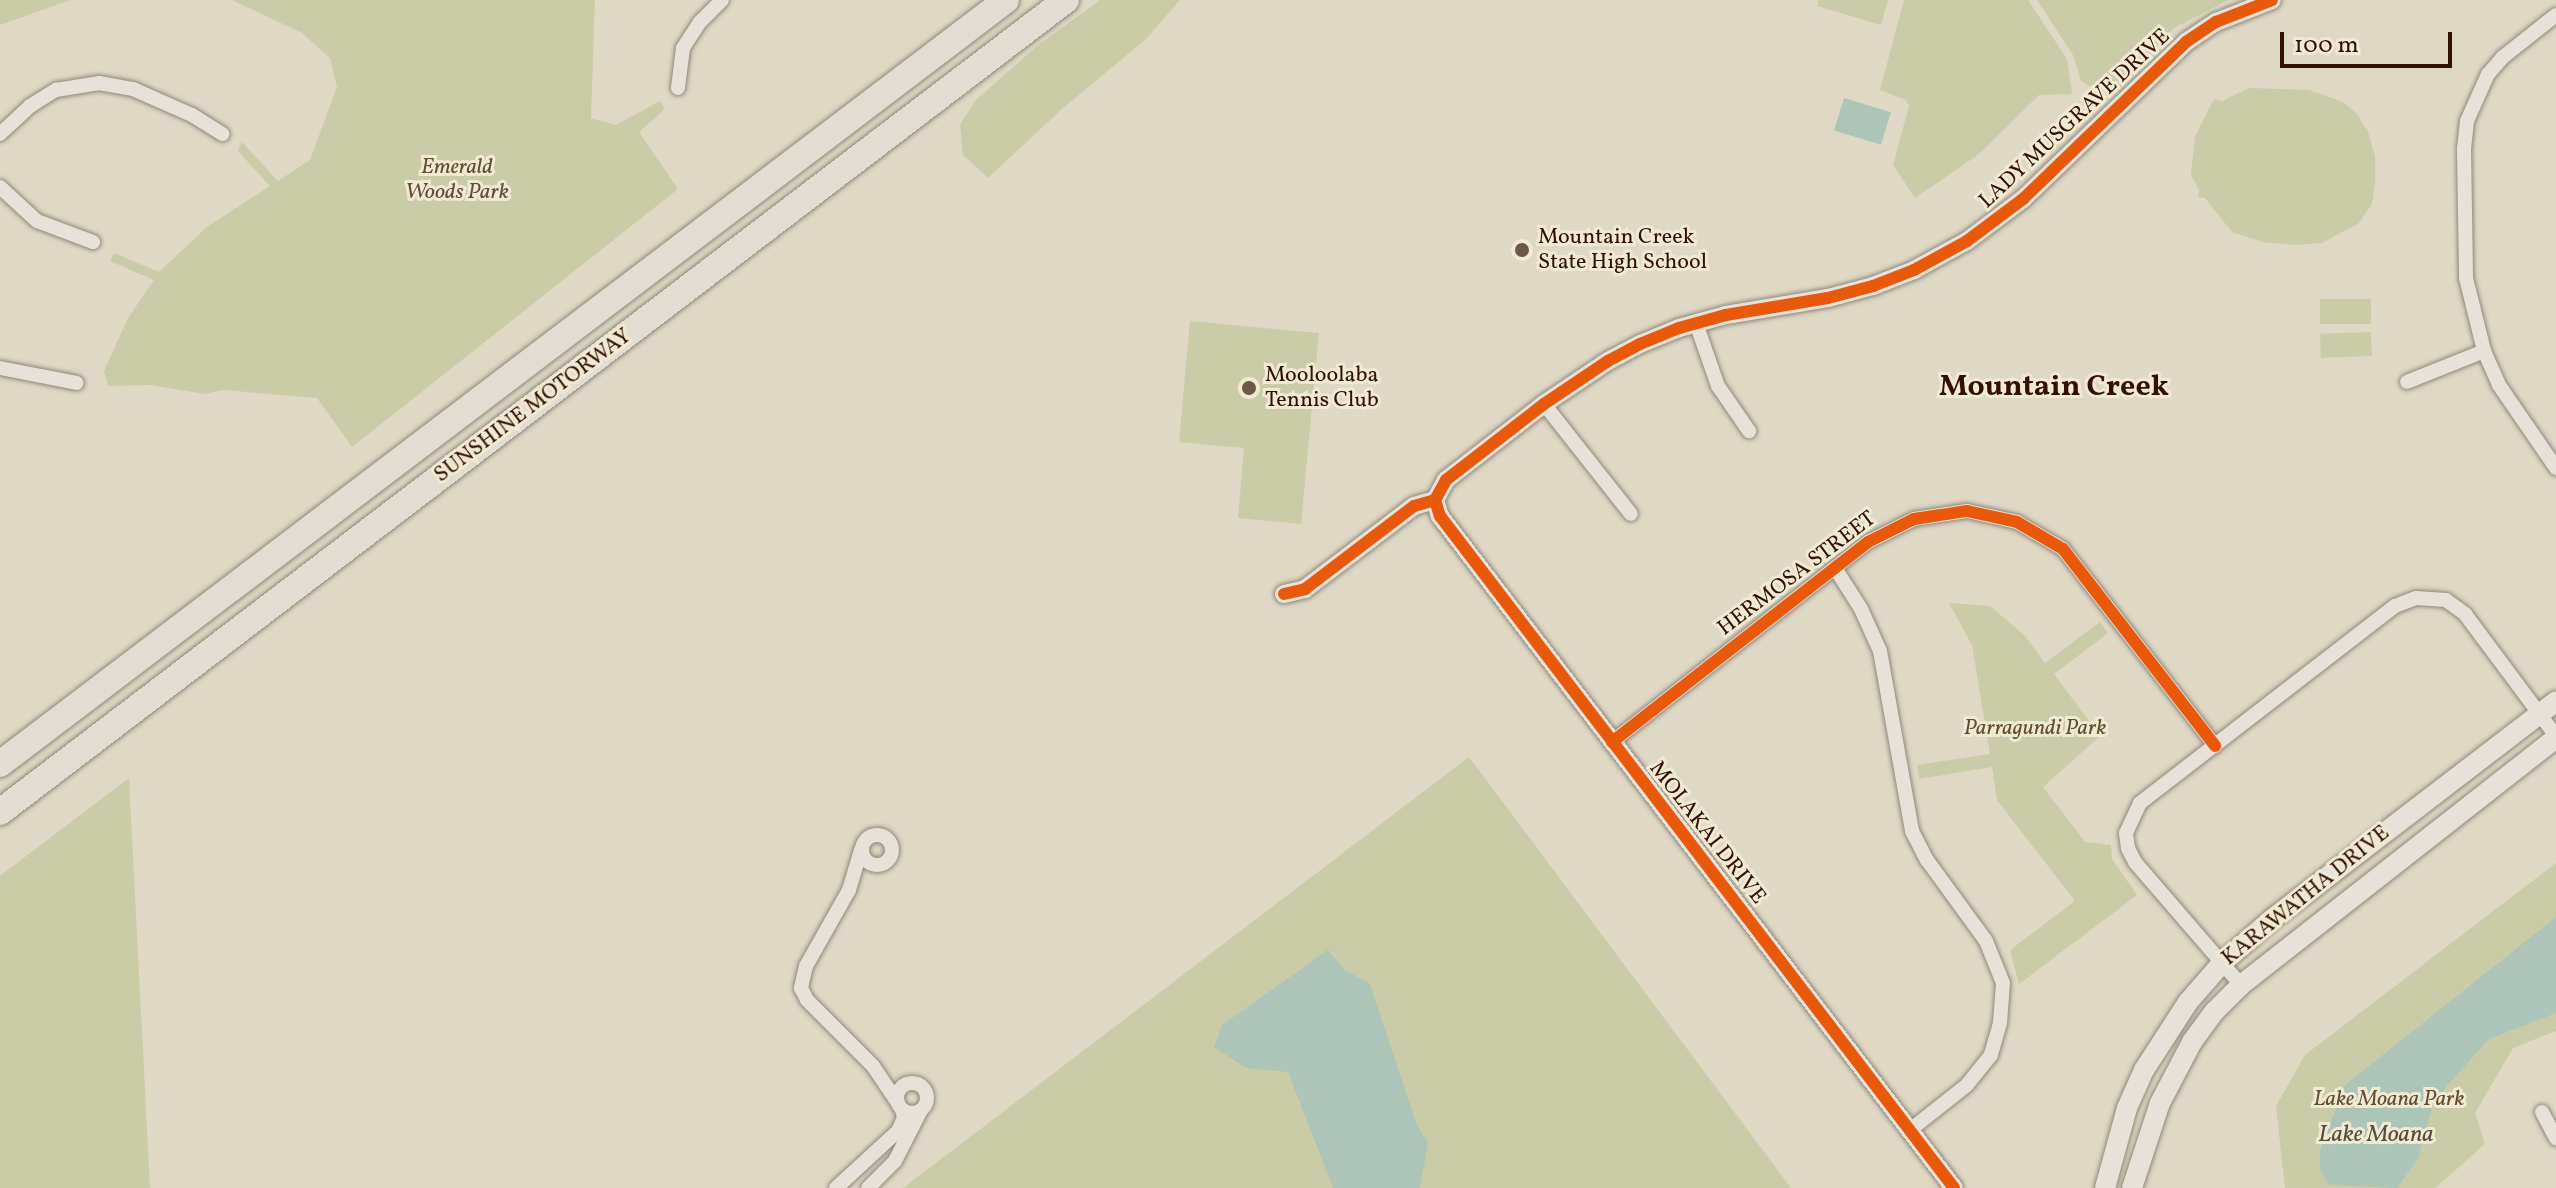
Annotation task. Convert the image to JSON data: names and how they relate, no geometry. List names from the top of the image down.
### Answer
{
  "streets": {
    "highway": ["SUNSHINE MOTORWAY"],
    "main road": ["KARAWATHA DRIVE"],
    "street": ["LADY MUSGRAVE DRIVE", "HERMOSA STREET", "MOLAKAI DRIVE"]
  },
  "crossings": [
    ["LADY MUSGRAVE DRIVE", "MOLAKAI DRIVE"],
    ["HERMOSA STREET", "MOLAKAI DRIVE"]
  ],
  "districts": ["Mountain Creek"],
  "water": ["Lake Moana"],
  "parks": ["Emerald Woods Park", "Parragundi Park", "Lake Moana Park"],
  "places": ["Mountain Creek State High School", "Mooloolaba Tennis Club"],
  "scale_bar": "100 m"
}
